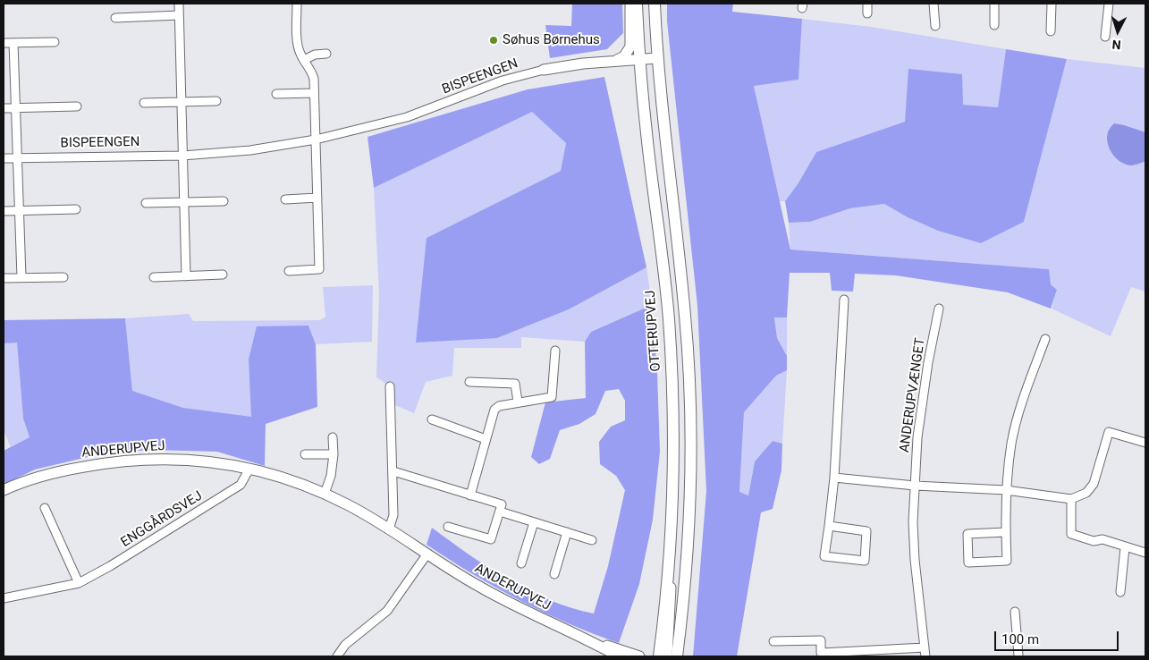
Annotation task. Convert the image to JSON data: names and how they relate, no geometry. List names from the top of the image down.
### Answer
{
  "streets": {
    "main road": ["OTTERUPVEJ"],
    "street": [
      "BISPEENGEN",
      "ANDERUPVÆNGET",
      "ANDERUPVEJ",
      "ENGGÅRDSVEJ"
    ]
  },
  "crossings": [
    ["BISPEENGEN", "OTTERUPVEJ"],
    ["ANDERUPVEJ", "ENGGÅRDSVEJ"]
  ],
  "places": ["Søhus Børnehus"],
  "scale_bar": "100 m",
  "north": "bottom"
}
